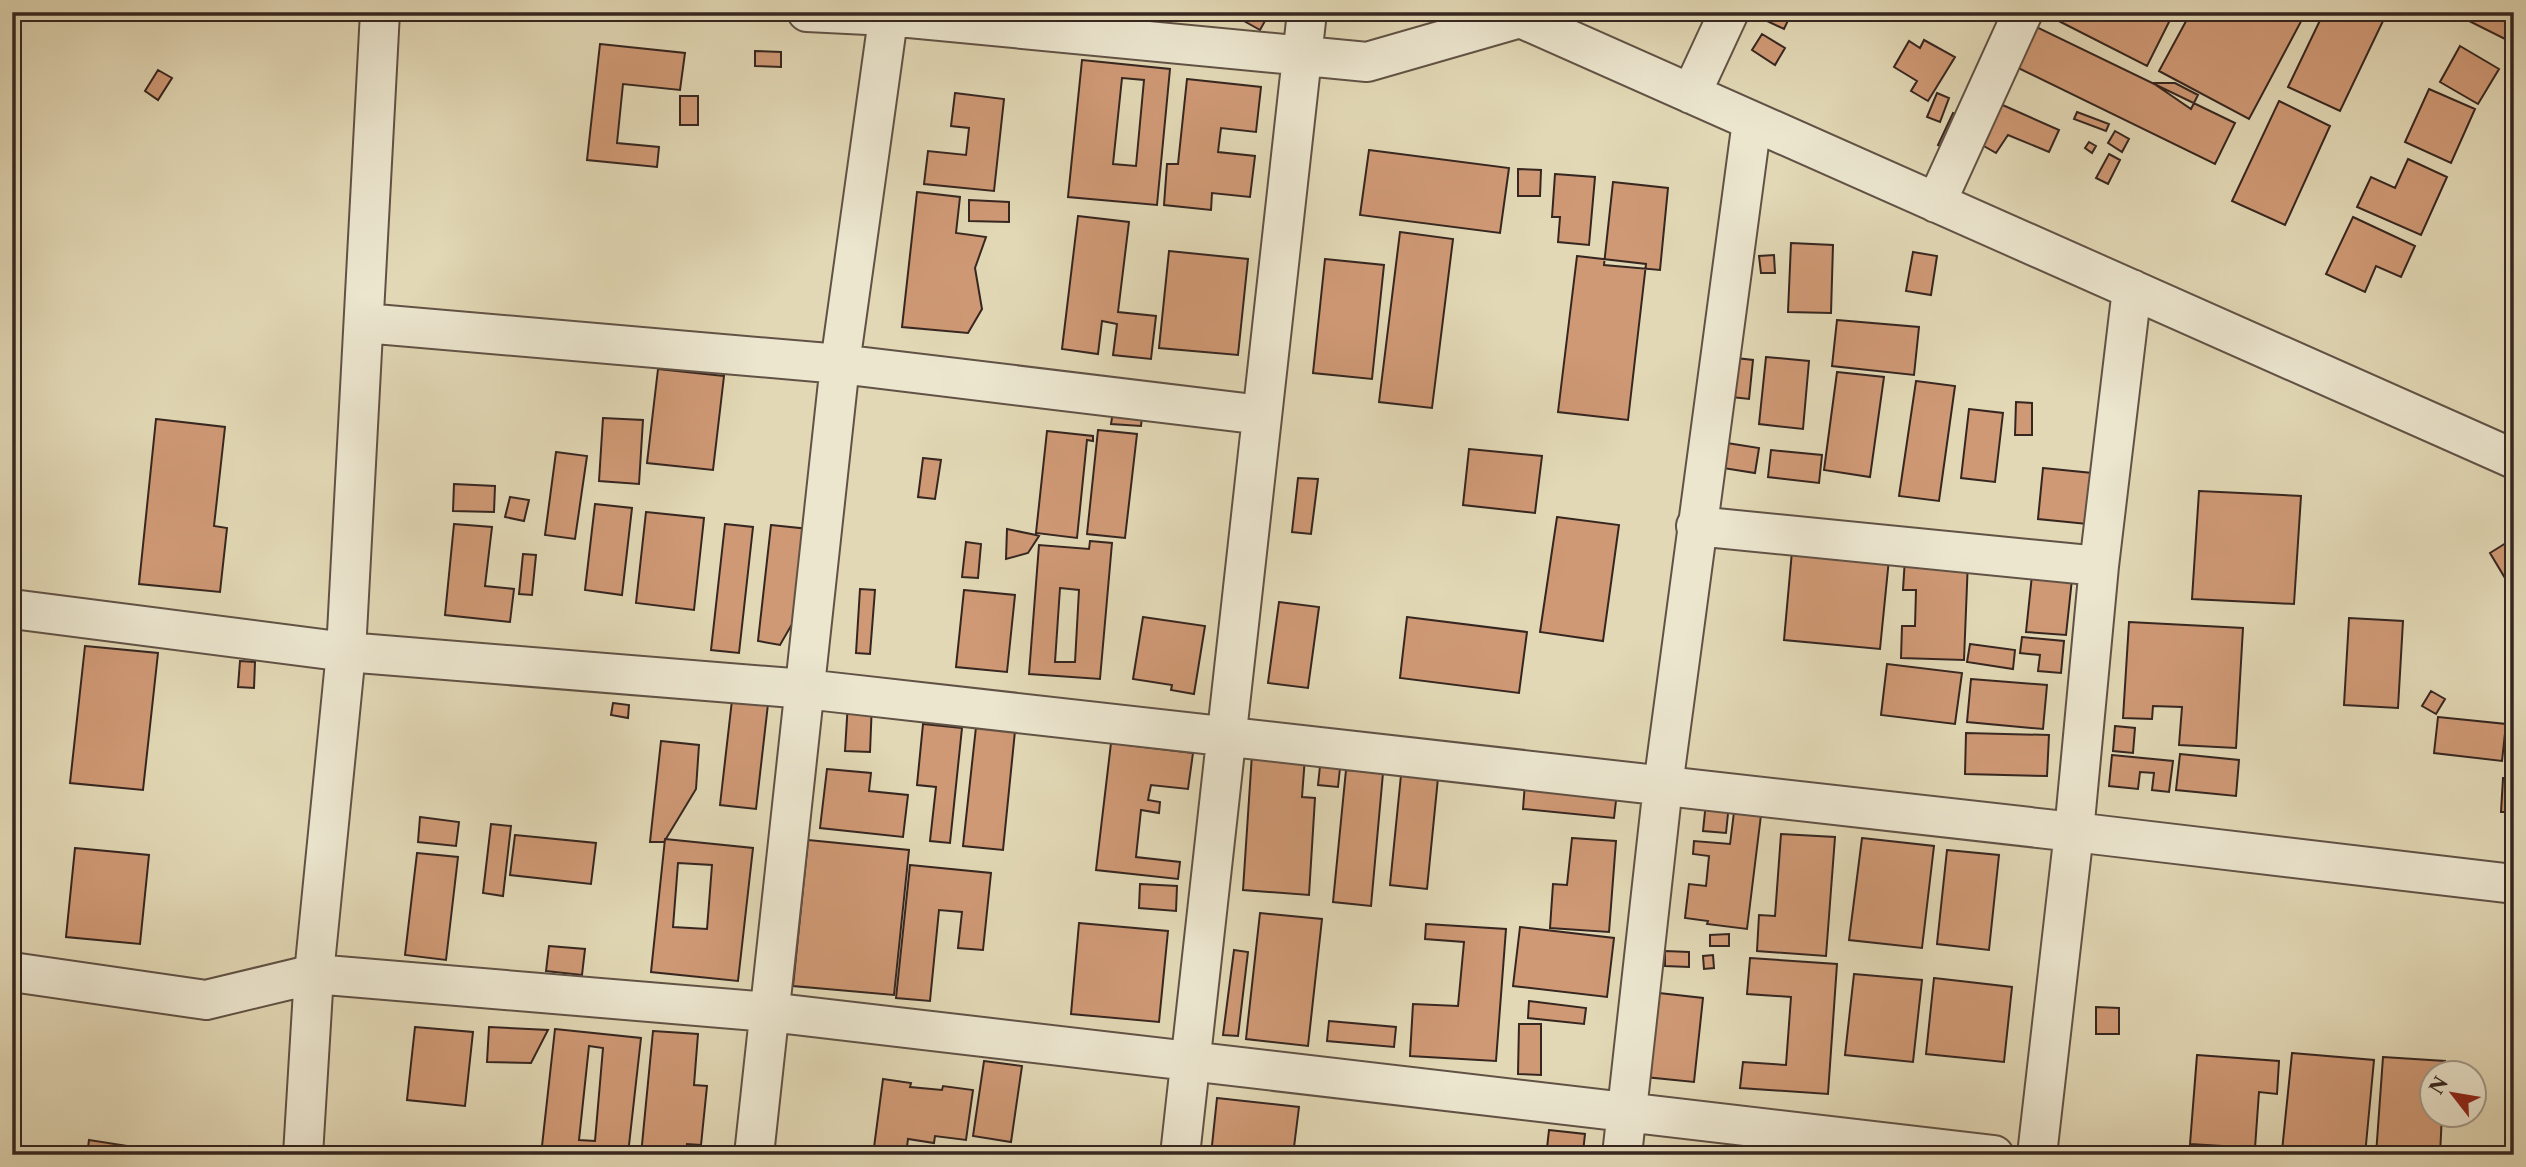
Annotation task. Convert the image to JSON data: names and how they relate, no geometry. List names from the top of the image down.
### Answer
{
  "north": "top left"
}
